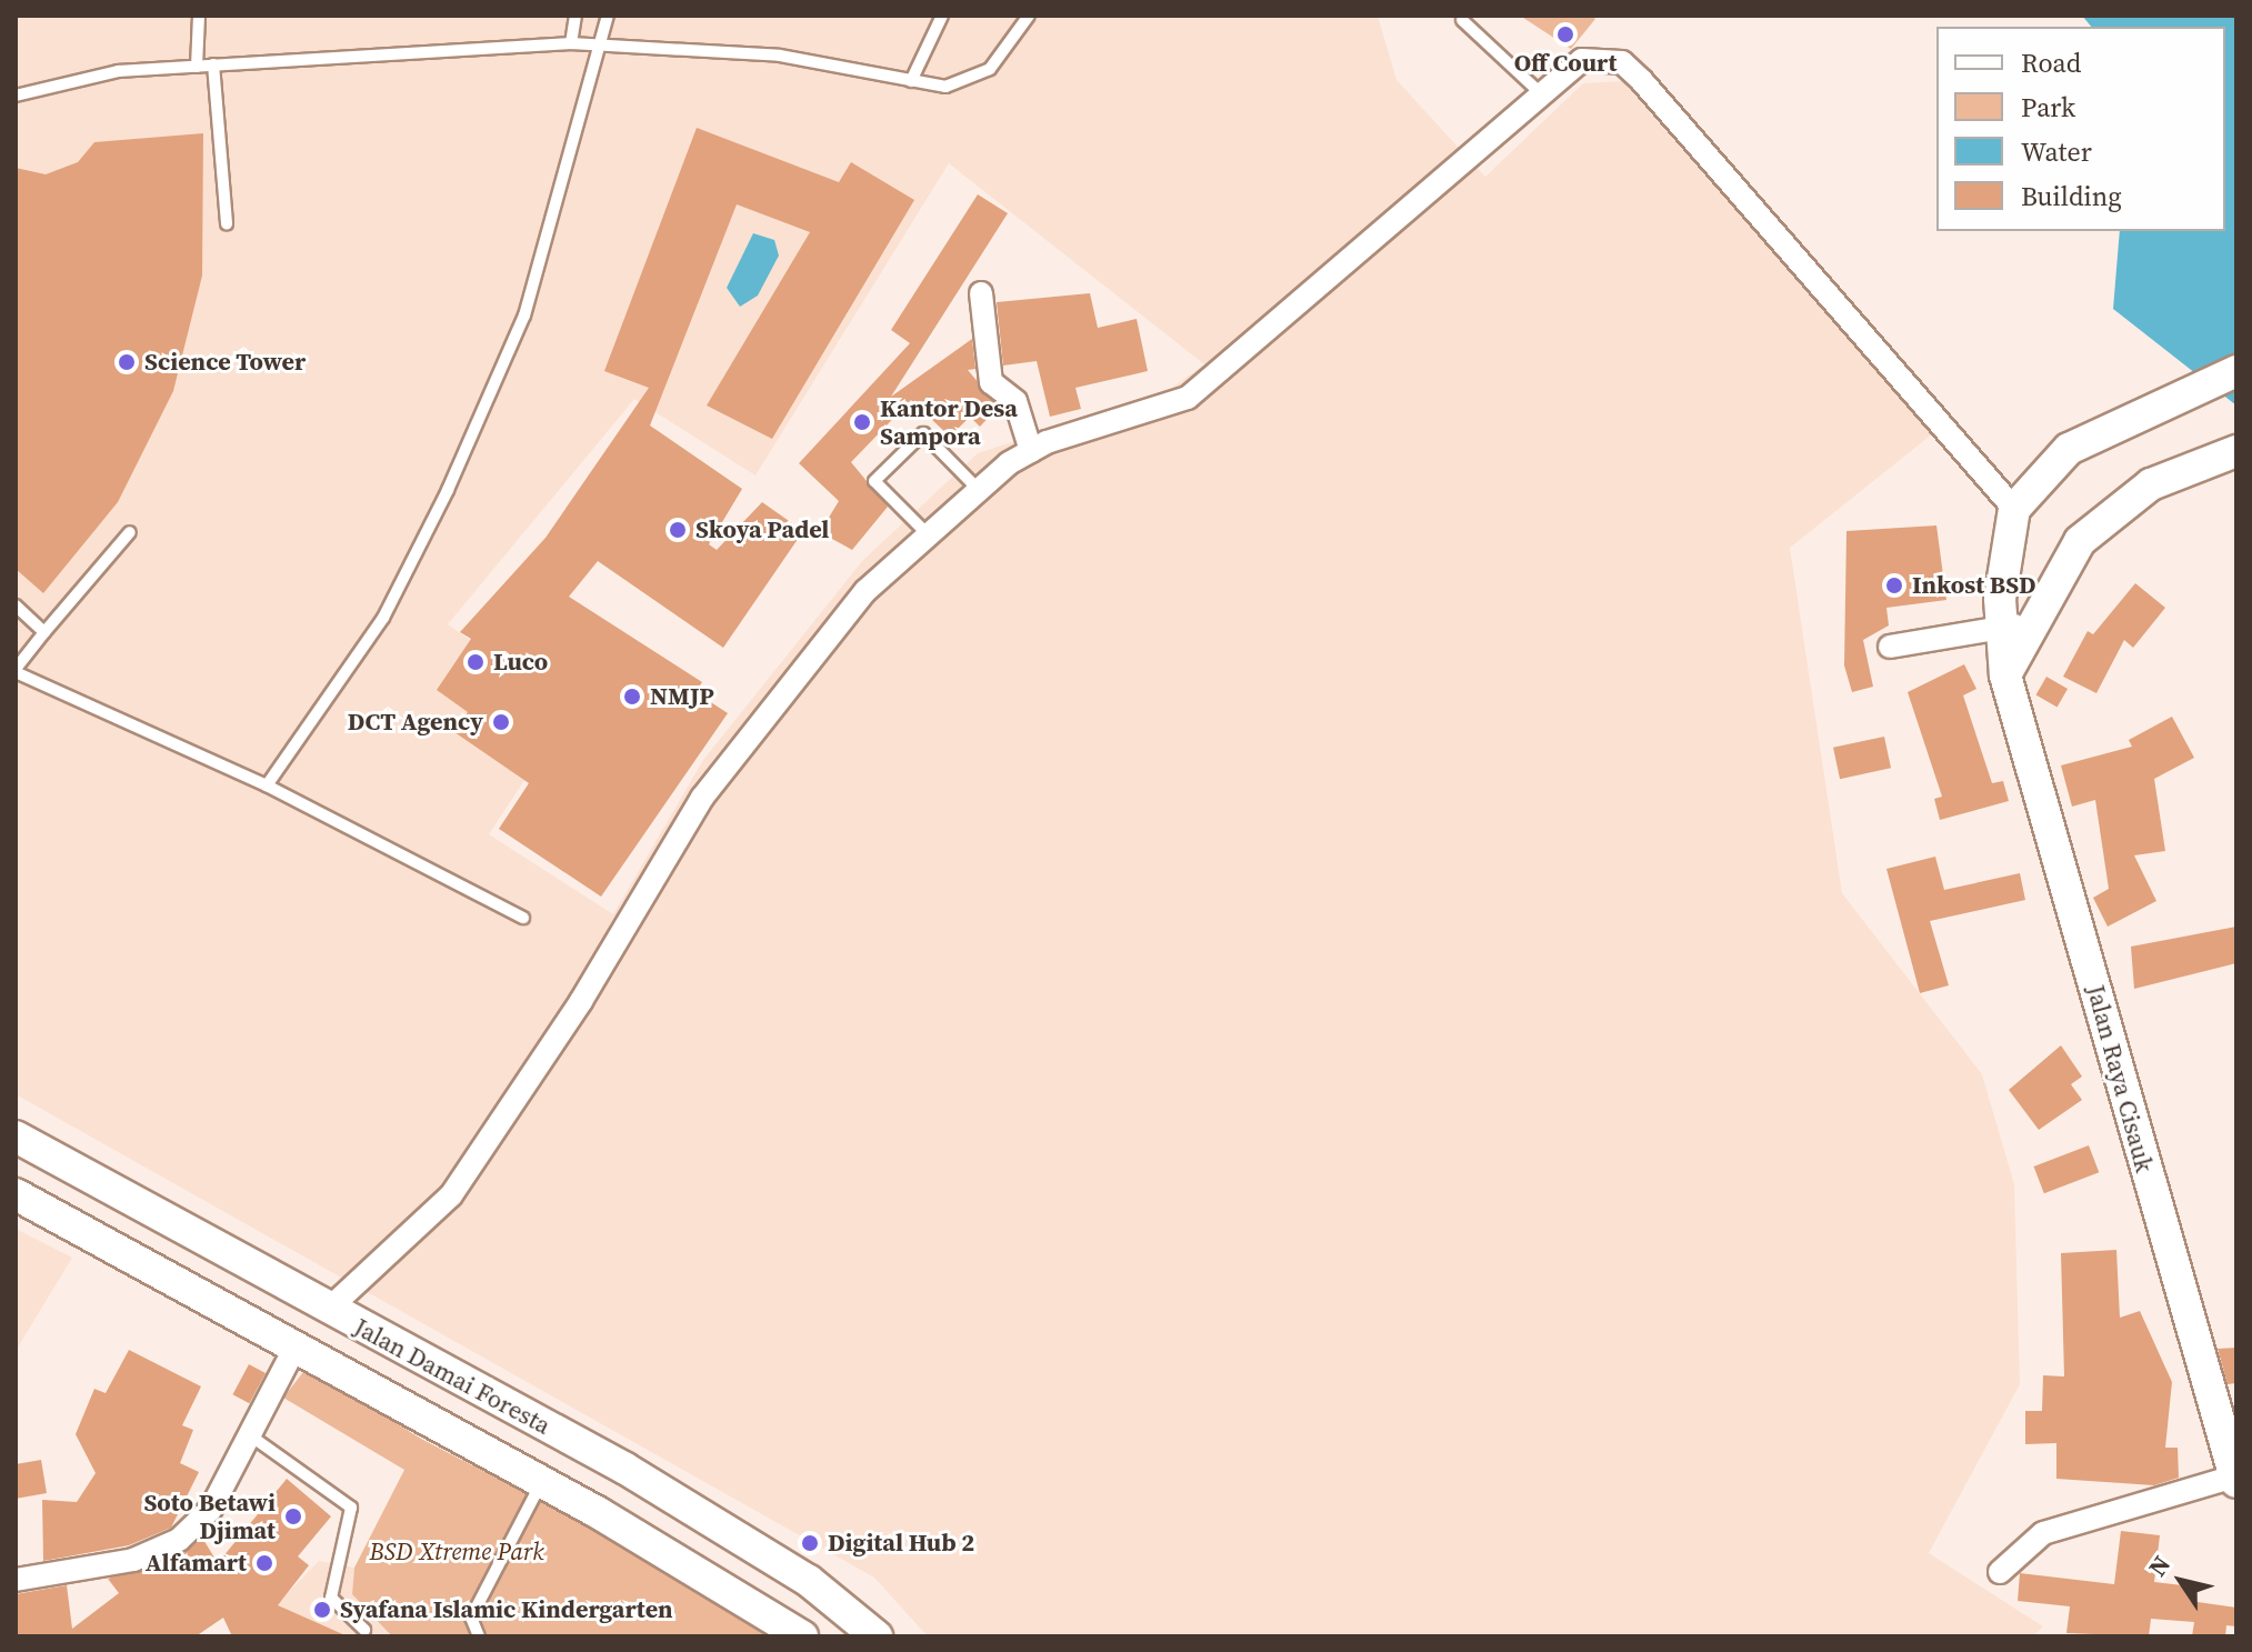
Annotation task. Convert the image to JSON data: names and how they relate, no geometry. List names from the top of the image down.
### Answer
{
  "streets": {
    "main road": ["Jalan Raya Cisauk", "Jalan Damai Foresta"]
  },
  "parks": ["BSD Xtreme Park"],
  "places": [
    "Off Court",
    "Science Tower",
    "Kantor Desa Sampora",
    "Skoya Padel",
    "Inkost BSD",
    "Luco",
    "NMJP",
    "DCT Agency",
    "Soto Betawi Djimat",
    "Digital Hub 2",
    "Alfamart",
    "Syafana Islamic Kindergarten"
  ],
  "legend": [
    "Road",
    "Park",
    "Water",
    "Building"
  ],
  "north": "top left"
}
